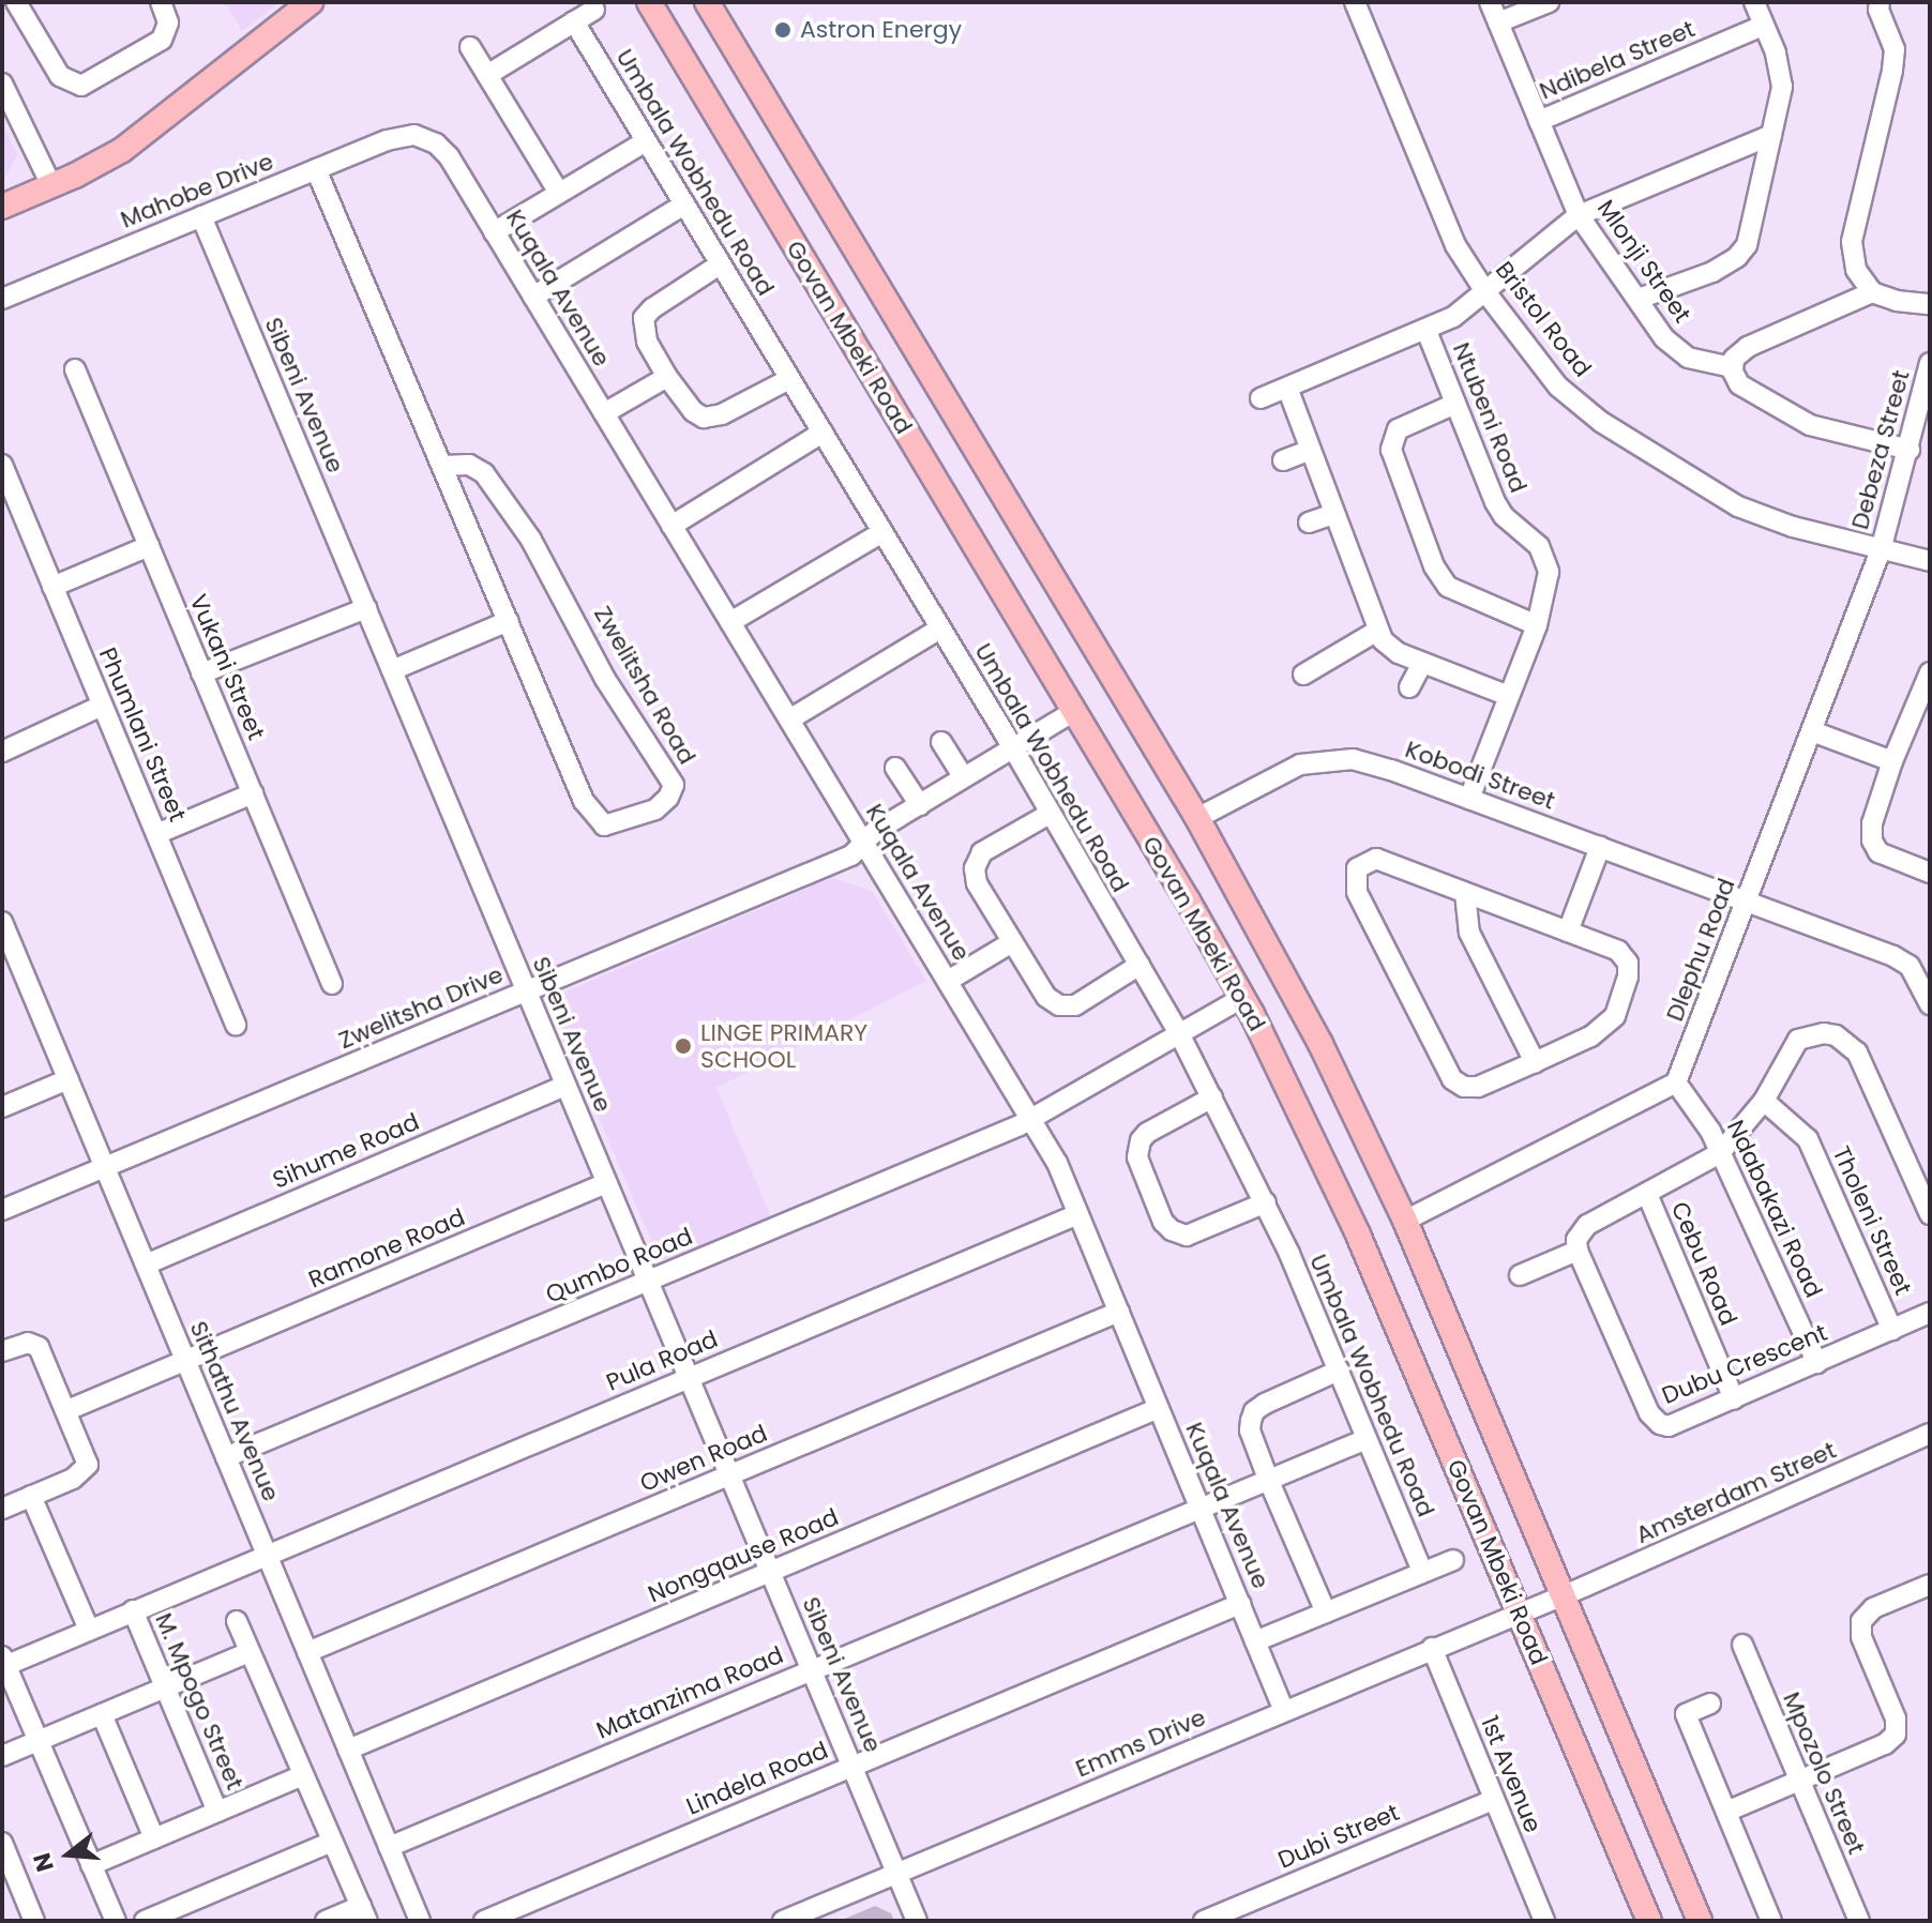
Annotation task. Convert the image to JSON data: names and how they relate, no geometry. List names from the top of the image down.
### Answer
{
  "streets": {
    "main road": ["Govan Mbeki Road"],
    "street": [
      "Ndibela Street",
      "Umbala Wobhedu Road",
      "Mahobe Drive",
      "Mlonji Street",
      "Kuqala Avenue",
      "Bristol Road",
      "Sibeni Avenue",
      "Ntubeni Road",
      "Debeza Street",
      "Vukani Street",
      "Zwelitsha Road",
      "Phumlani Street",
      "Kobodi Street",
      "Dlephu Road",
      "Zwelitsha Drive",
      "Sihume Road",
      "Ndabakazi Road",
      "Tholeni Street",
      "Ramone Road",
      "Cebu Road",
      "Qumbo Road",
      "Pula Road",
      "Dubu Crescent",
      "Sithathu Avenue",
      "Owen Road",
      "Amsterdam Street",
      "Nongqause Road",
      "Matanzima Road",
      "M. Mpogo Street",
      "Emms Drive",
      "Mpozolo Street",
      "1st Avenue",
      "Lindela Road",
      "Dubi Street"
    ]
  },
  "crossings": [
    ["Ndibela Street", "Mlonji Street"],
    ["Umbala Wobhedu Road", "Zwelitsha Drive"],
    ["Umbala Wobhedu Road", "Qumbo Road"],
    ["Umbala Wobhedu Road", "Matanzima Road"],
    ["Mahobe Drive", "Kuqala Avenue"],
    ["Mahobe Drive", "Sibeni Avenue"],
    ["Mahobe Drive", "Zwelitsha Road"],
    ["Kuqala Avenue", "Zwelitsha Drive"],
    ["Kuqala Avenue", "Qumbo Road"],
    ["Kuqala Avenue", "Pula Road"],
    ["Kuqala Avenue", "Owen Road"],
    ["Kuqala Avenue", "Nongqause Road"],
    ["Kuqala Avenue", "Matanzima Road"],
    ["Kuqala Avenue", "Emms Drive"],
    ["Kuqala Avenue", "Lindela Road"],
    ["Bristol Road", "Debeza Street"],
    ["Bristol Road", "Dlephu Road"],
    ["Govan Mbeki Road", "Kobodi Street"],
    ["Govan Mbeki Road", "Zwelitsha Drive"],
    ["Govan Mbeki Road", "Qumbo Road"],
    ["Govan Mbeki Road", "Amsterdam Street"],
    ["Govan Mbeki Road", "Emms Drive"],
    ["Sibeni Avenue", "Zwelitsha Drive"],
    ["Sibeni Avenue", "Sihume Road"],
    ["Sibeni Avenue", "Ramone Road"],
    ["Sibeni Avenue", "Qumbo Road"],
    ["Sibeni Avenue", "Pula Road"],
    ["Sibeni Avenue", "Owen Road"],
    ["Sibeni Avenue", "Nongqause Road"],
    ["Sibeni Avenue", "Matanzima Road"],
    ["Sibeni Avenue", "Emms Drive"],
    ["Sibeni Avenue", "Lindela Road"],
    ["Ntubeni Road", "Kobodi Street"],
    ["Debeza Street", "Dlephu Road"],
    ["Kobodi Street", "Dlephu Road"],
    ["Dlephu Road", "Ndabakazi Road"],
    ["Zwelitsha Drive", "Sithathu Avenue"],
    ["Sihume Road", "Sithathu Avenue"],
    ["Ndabakazi Road", "Dubu Crescent"],
    ["Tholeni Street", "Dubu Crescent"],
    ["Ramone Road", "Sithathu Avenue"],
    ["Cebu Road", "Dubu Crescent"],
    ["Qumbo Road", "Sithathu Avenue"],
    ["Pula Road", "Sithathu Avenue"],
    ["Pula Road", "M. Mpogo Street"],
    ["Sithathu Avenue", "Owen Road"],
    ["Sithathu Avenue", "Nongqause Road"],
    ["Sithathu Avenue", "Matanzima Road"],
    ["Amsterdam Street", "Emms Drive"],
    ["Emms Drive", "1st Avenue"],
    ["1st Avenue", "Dubi Street"]
  ],
  "places": ["Astron Energy", "LINGE PRIMARY SCHOOL"],
  "north": "left"
}
